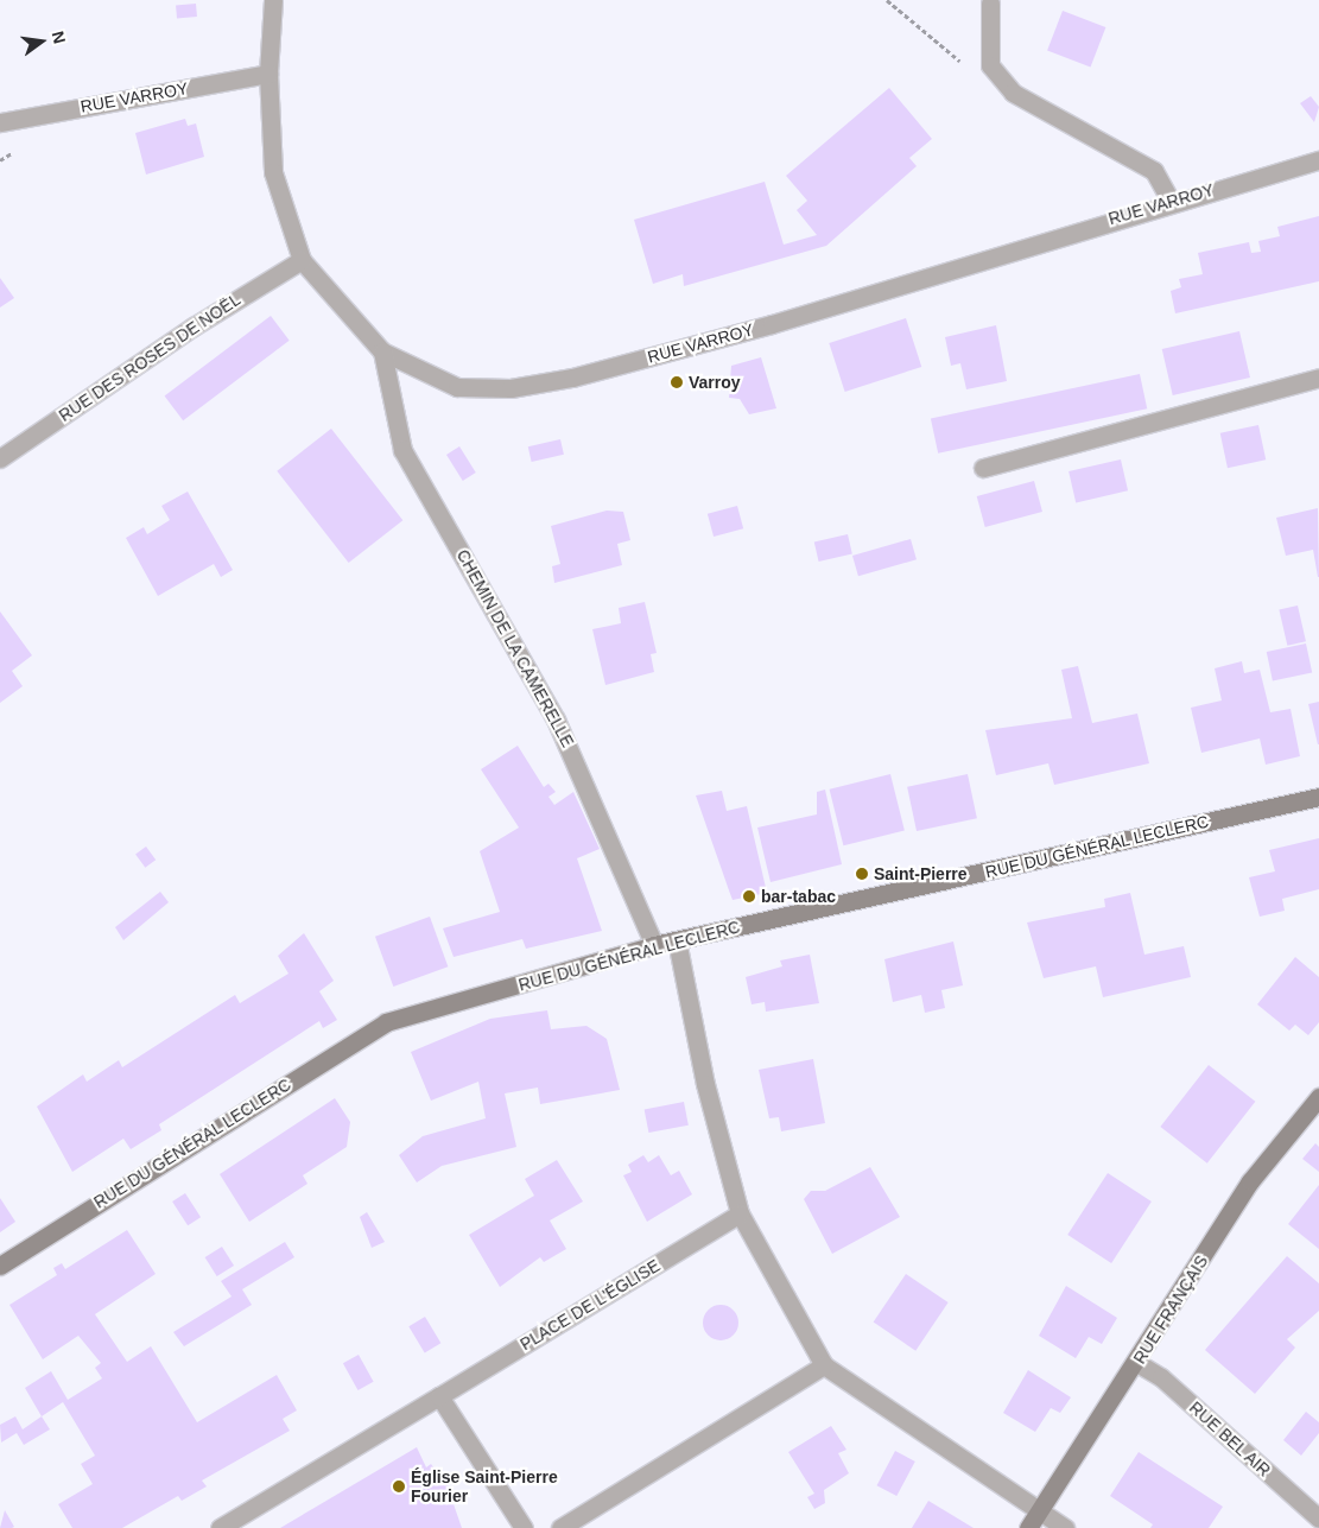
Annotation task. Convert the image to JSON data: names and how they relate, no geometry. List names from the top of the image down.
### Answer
{
  "streets": {
    "main road": ["RUE DU GÉNÉRAL LECLERC", "RUE FRANÇAIS"],
    "street": [
      "RUE VARROY",
      "RUE DES ROSES DE NOËL",
      "CHEMIN DE LA CAMERELLE",
      "PLACE DE L'ÉGLISE",
      "RUE BEL AIR"
    ]
  },
  "crossings": [
    ["RUE VARROY", "RUE DES ROSES DE NOËL"],
    ["RUE VARROY", "CHEMIN DE LA CAMERELLE"],
    ["CHEMIN DE LA CAMERELLE", "RUE DU GÉNÉRAL LECLERC"],
    ["RUE FRANÇAIS", "RUE BEL AIR"]
  ],
  "places": [
    "Varroy",
    "Saint-Pierre",
    "bar-tabac",
    "Église Saint-Pierre Fourier"
  ],
  "north": "right"
}
